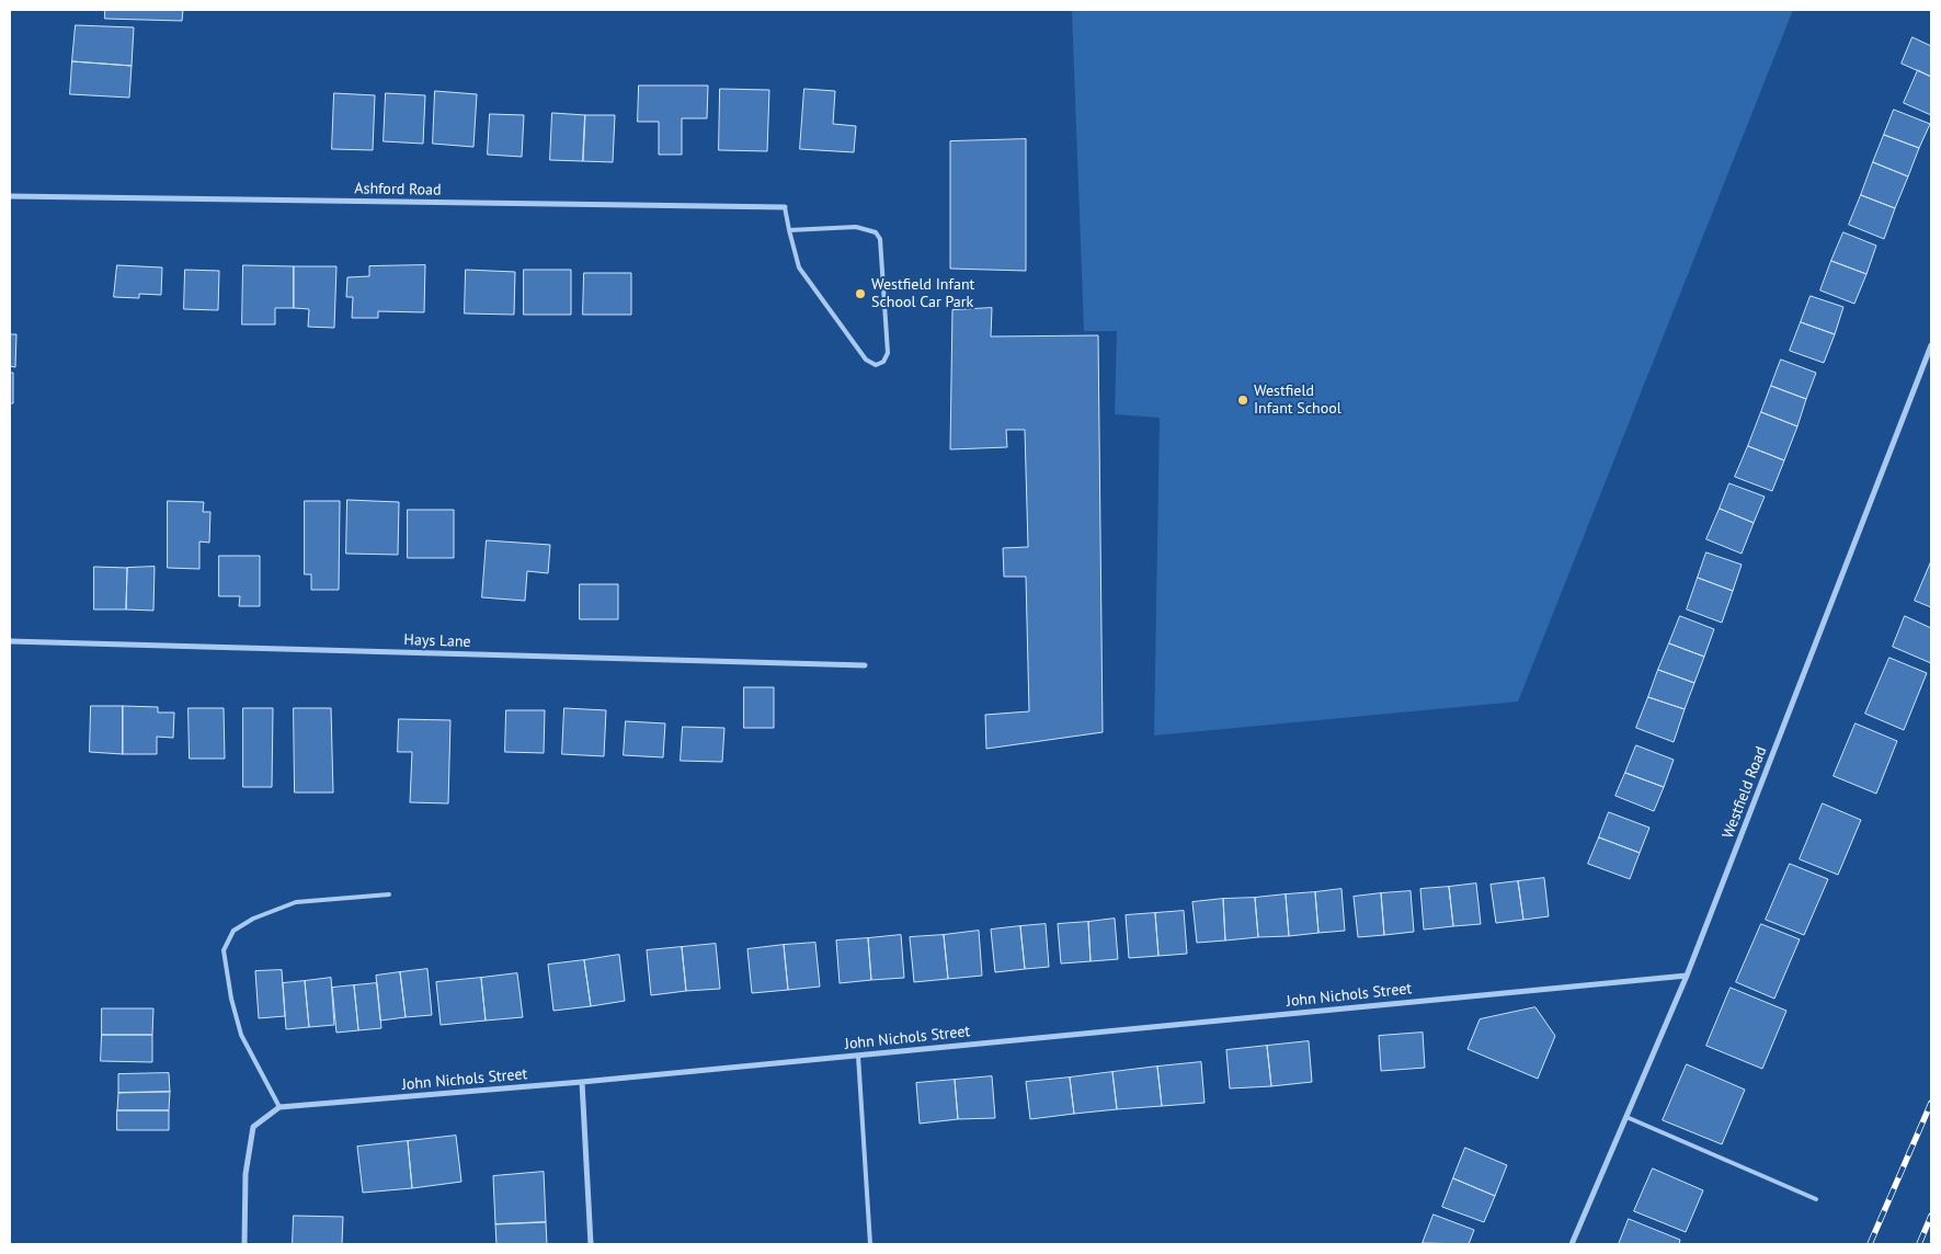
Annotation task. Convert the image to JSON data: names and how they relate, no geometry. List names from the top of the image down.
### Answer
{
  "streets": {
    "street": [
      "Ashford Road",
      "Hays Lane",
      "Westfield Road",
      "John Nichols Street"
    ]
  },
  "crossings": [
    ["Westfield Road", "John Nichols Street"]
  ],
  "places": ["Westfield Infant School Car Park", "Westfield Infant School"]
}
